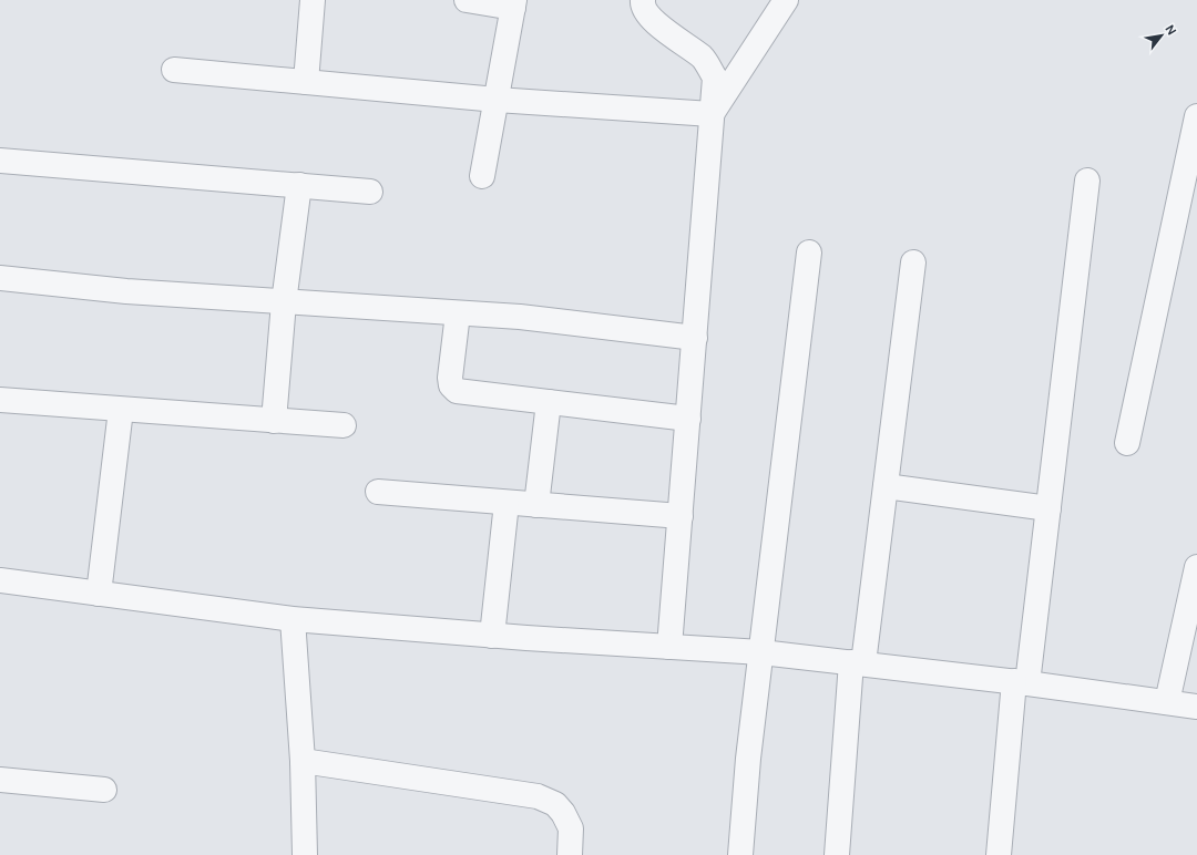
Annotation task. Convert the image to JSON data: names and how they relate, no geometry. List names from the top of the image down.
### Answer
{
  "north": "top right"
}
